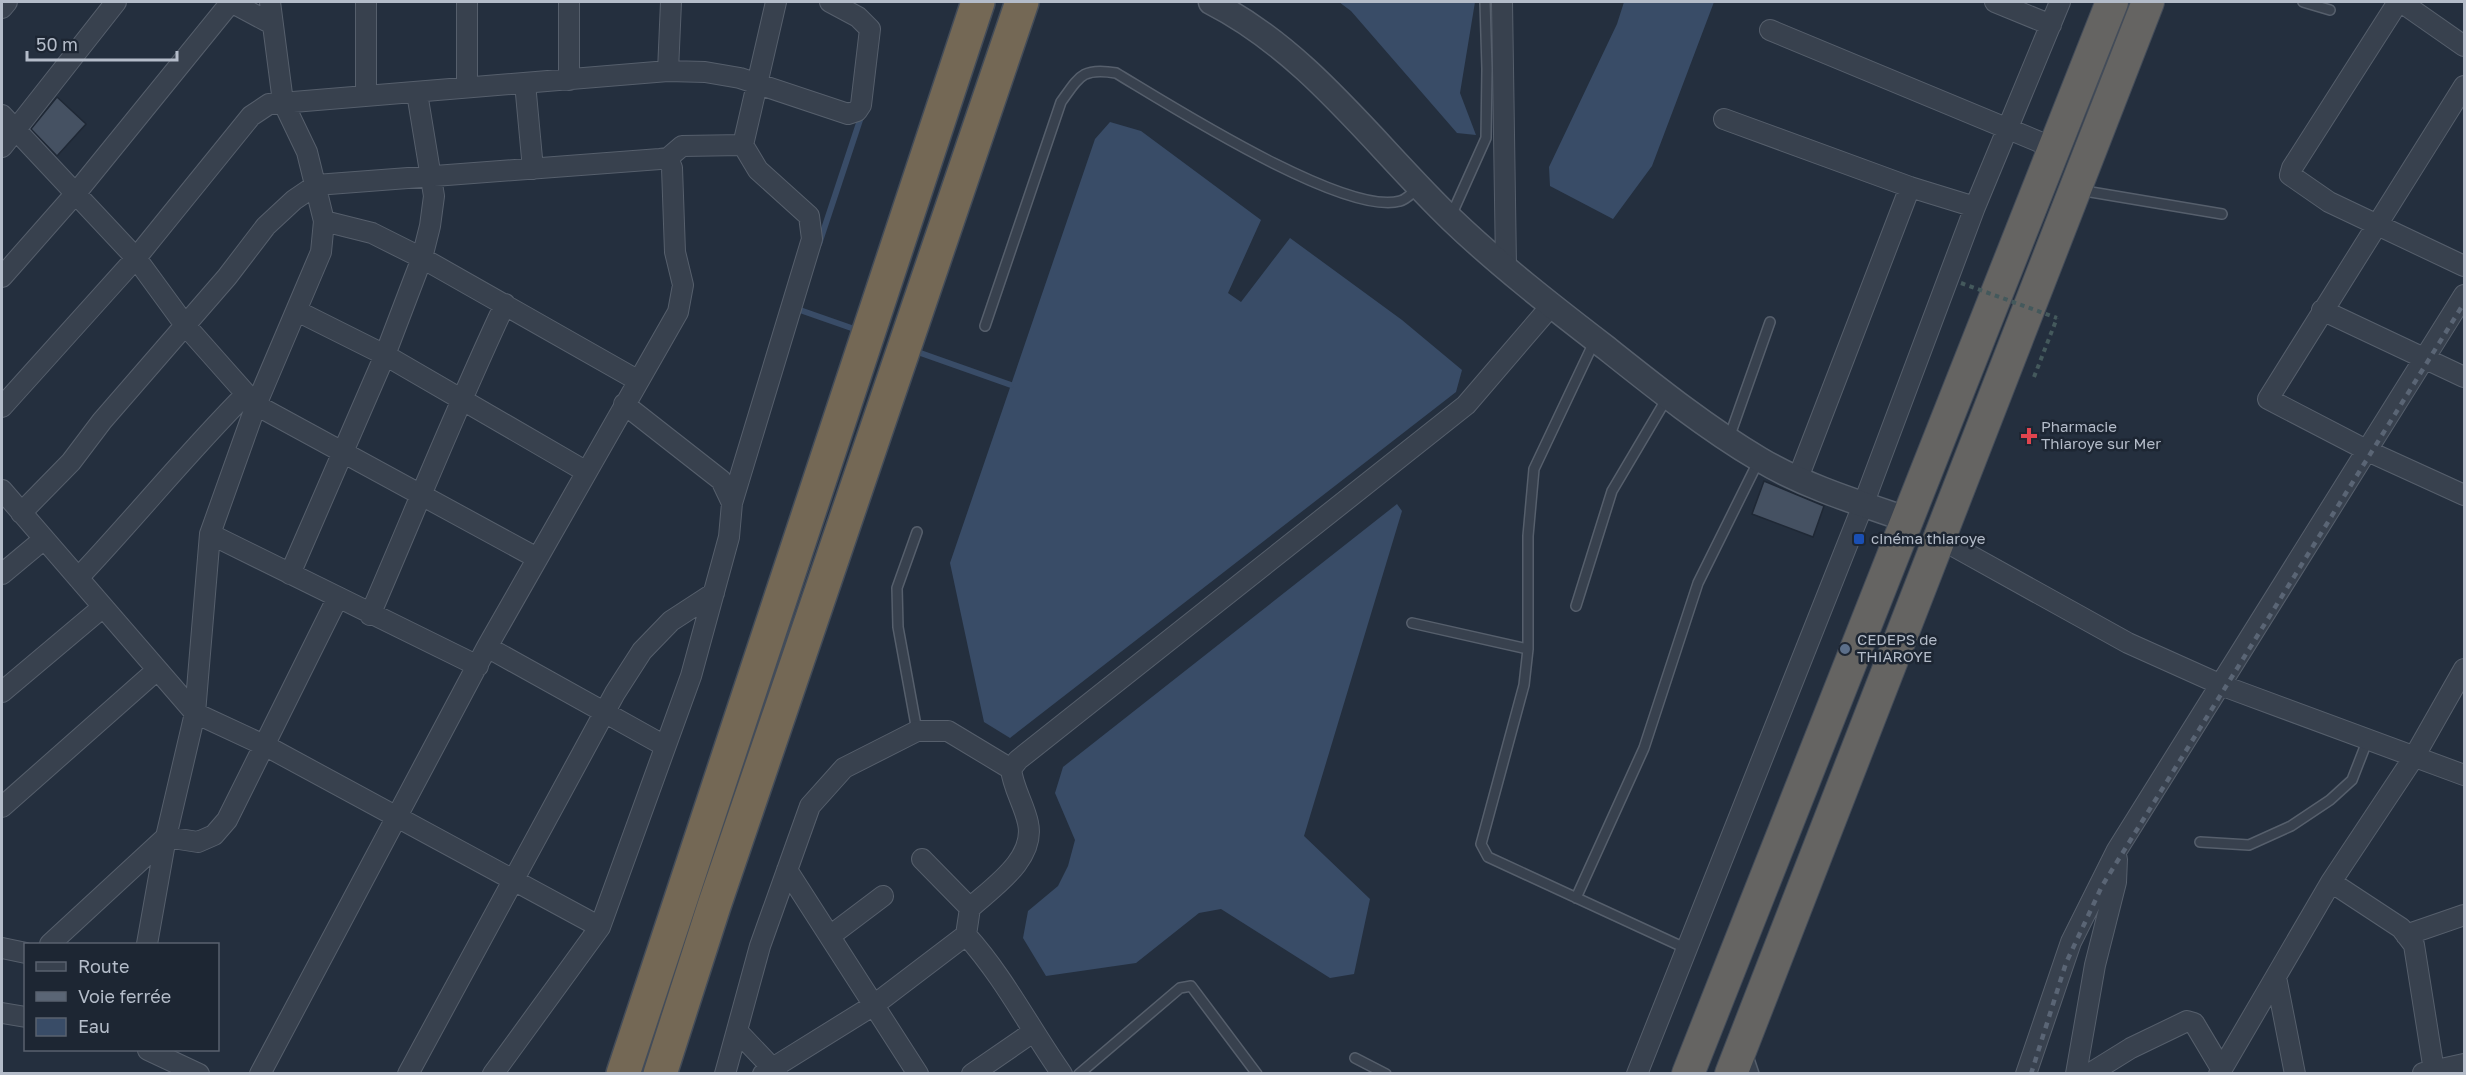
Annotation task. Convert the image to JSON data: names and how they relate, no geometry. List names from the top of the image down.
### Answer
{
  "places": {
    "health": ["Pharmacie Thiaroye sur Mer"],
    "transit": ["cinéma thiaroye"],
    "other": ["CEDEPS de THIAROYE"]
  },
  "legend": ["Route", "Voie ferrée", "Eau"],
  "scale_bar": "50 m"
}
